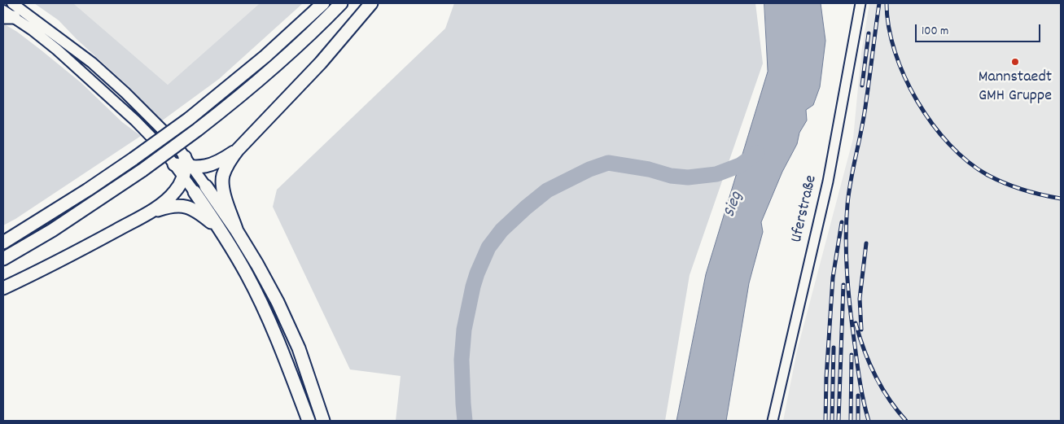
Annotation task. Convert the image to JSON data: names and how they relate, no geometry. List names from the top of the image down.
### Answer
{
  "streets": {
    "street": ["Uferstraße"]
  },
  "water": ["Sieg"],
  "places": ["Mannstaedt GMH Gruppe"],
  "scale_bar": "100 m"
}
